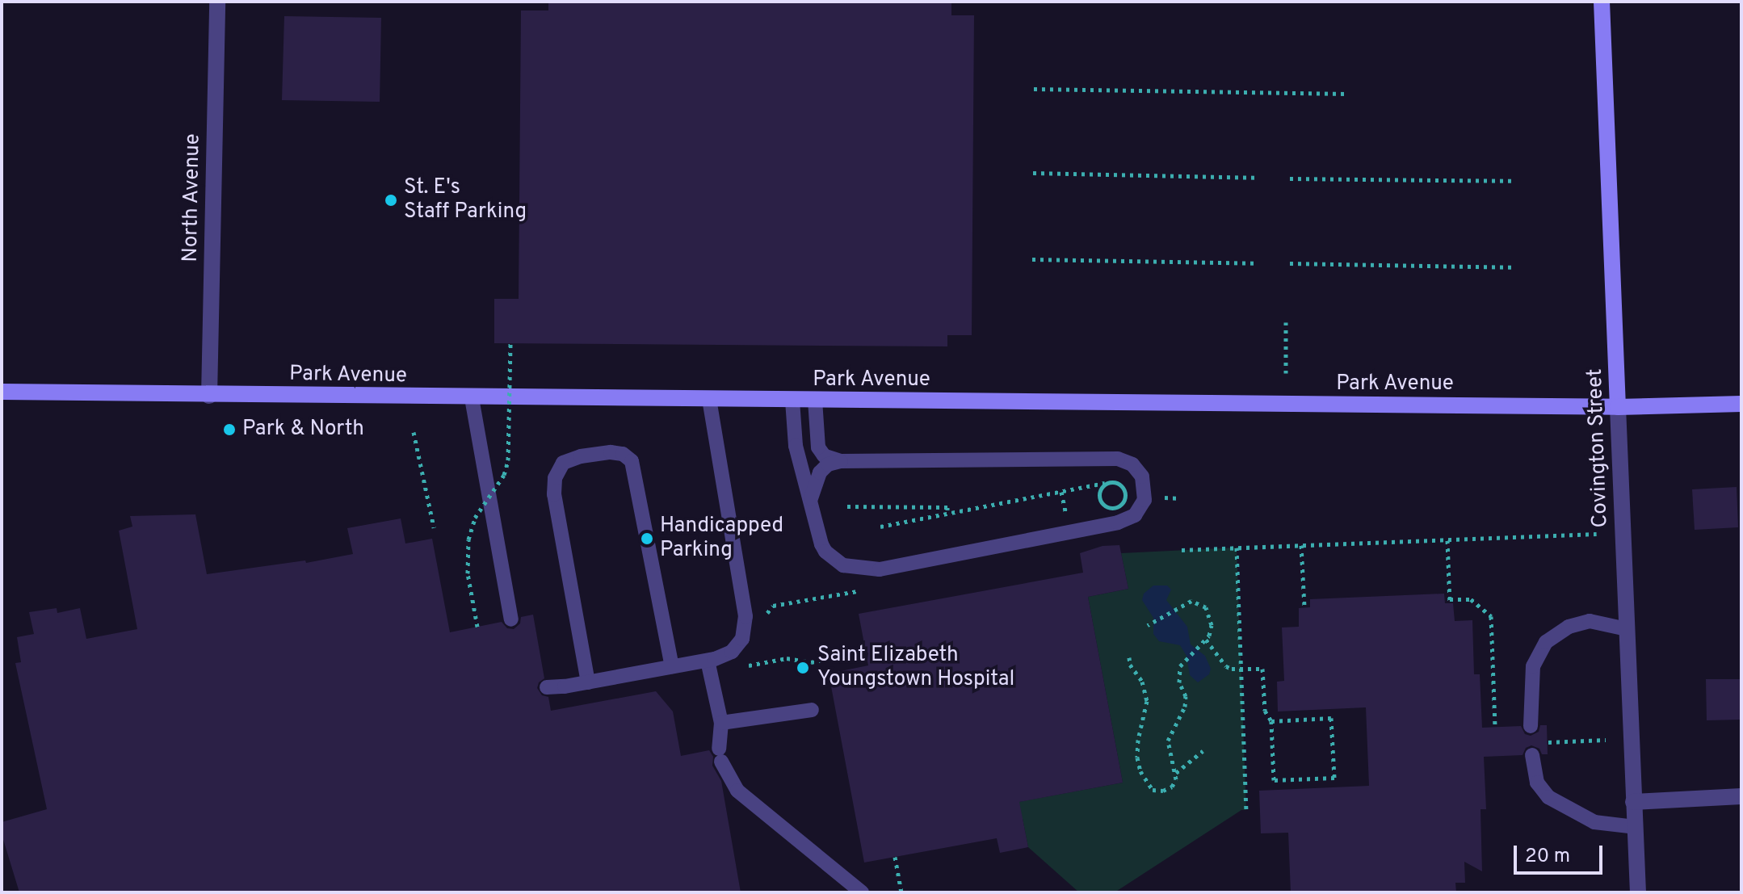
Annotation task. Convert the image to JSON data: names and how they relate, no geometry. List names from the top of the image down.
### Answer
{
  "streets": {
    "street": ["North Avenue", "Park Avenue", "Covington Street"]
  },
  "crossings": [
    ["North Avenue", "Park Avenue"],
    ["Park Avenue", "Covington Street"]
  ],
  "places": [
    "St. E's Staff Parking",
    "Park & North",
    "Handicapped Parking",
    "Saint Elizabeth Youngstown Hospital"
  ],
  "scale_bar": "20 m"
}
